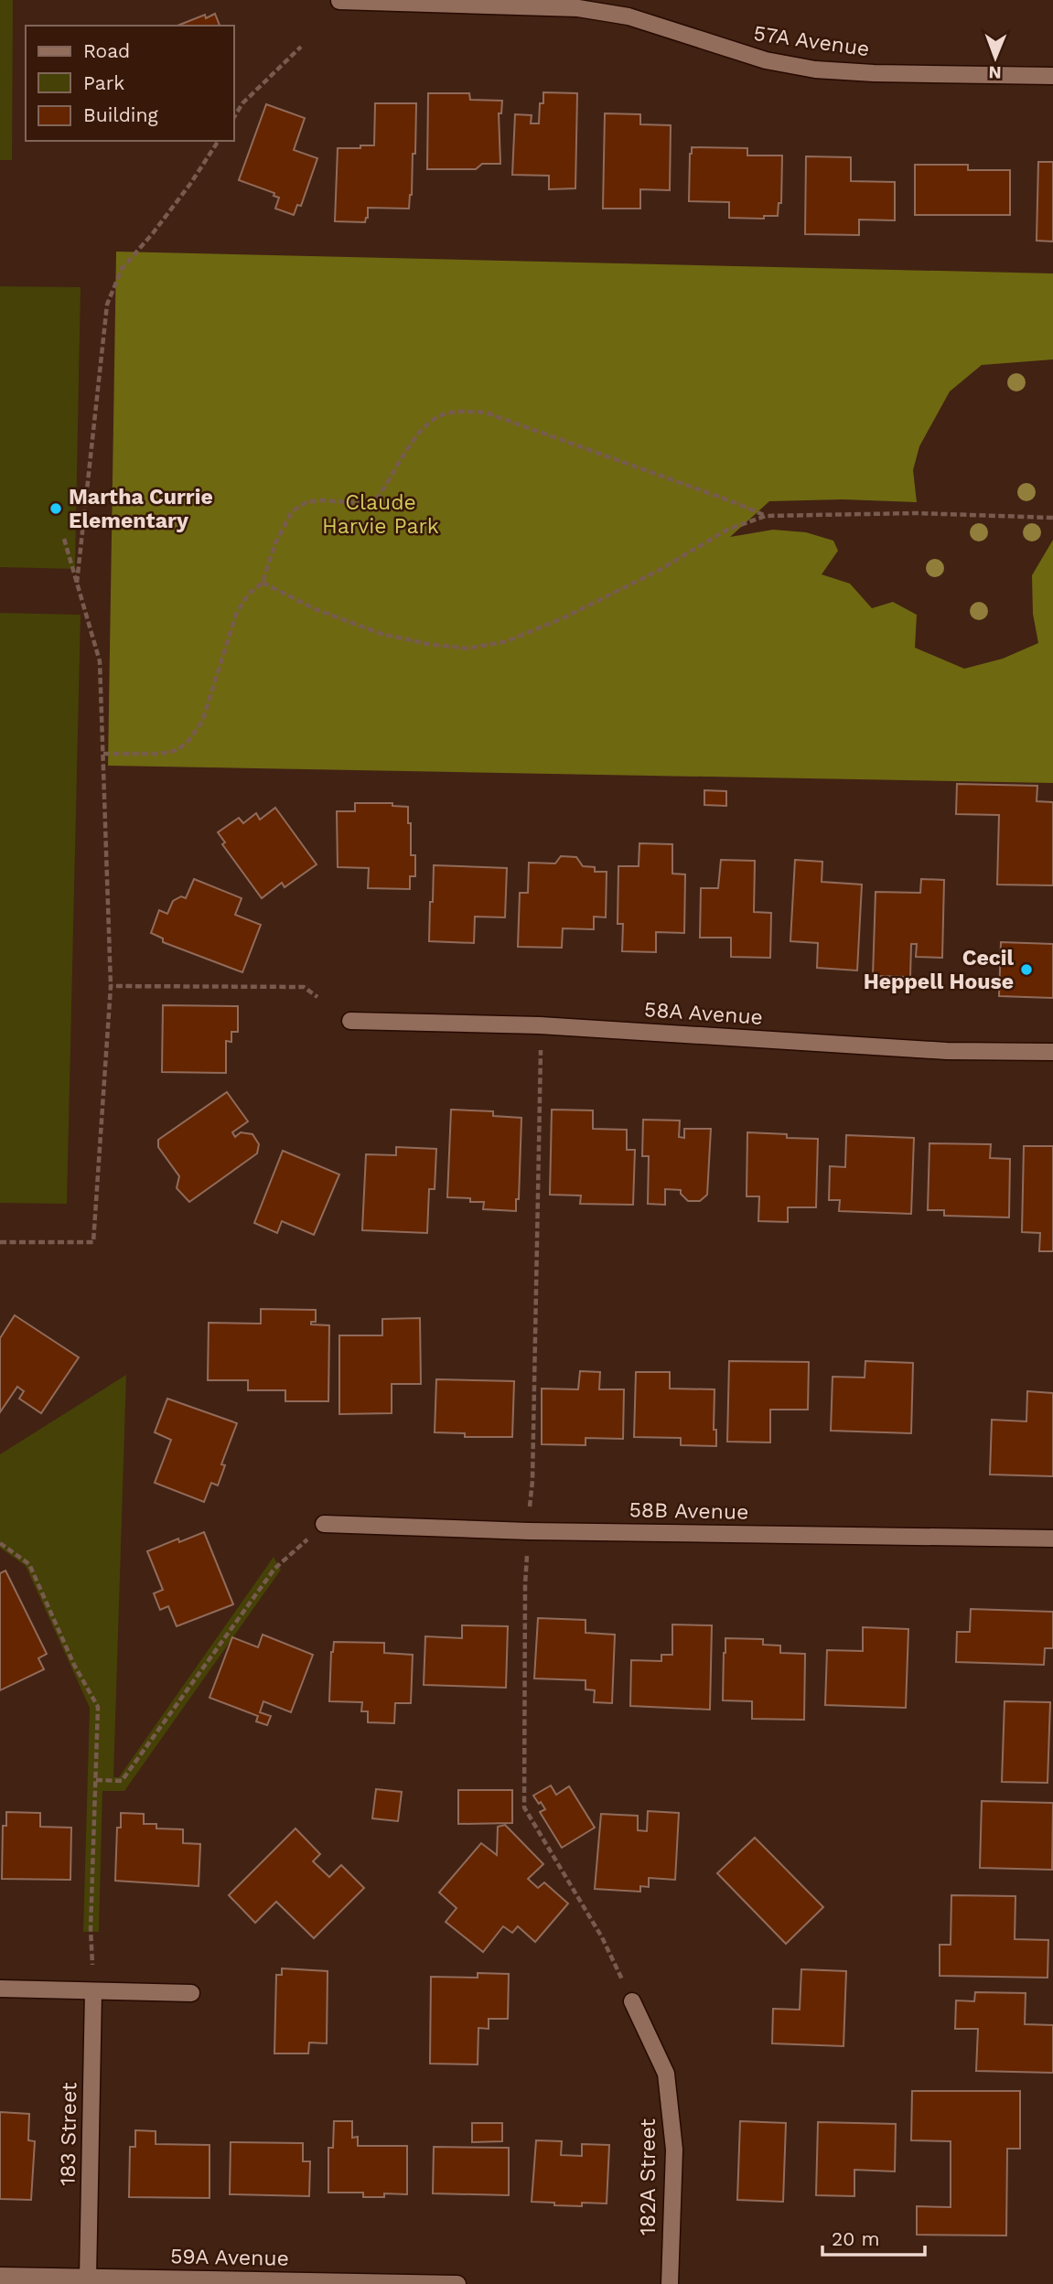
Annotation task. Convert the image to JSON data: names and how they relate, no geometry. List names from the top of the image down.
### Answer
{
  "streets": {
    "street": [
      "57A Avenue",
      "58A Avenue",
      "58B Avenue",
      "183 Street",
      "182A Street",
      "59A Avenue"
    ]
  },
  "crossings": [
    ["183 Street", "59A Avenue"]
  ],
  "parks": ["Claude Harvie Park"],
  "places": ["Martha Currie Elementary", "Cecil Heppell House"],
  "legend": ["Road", "Park", "Building"],
  "scale_bar": "20 m",
  "north": "bottom"
}
